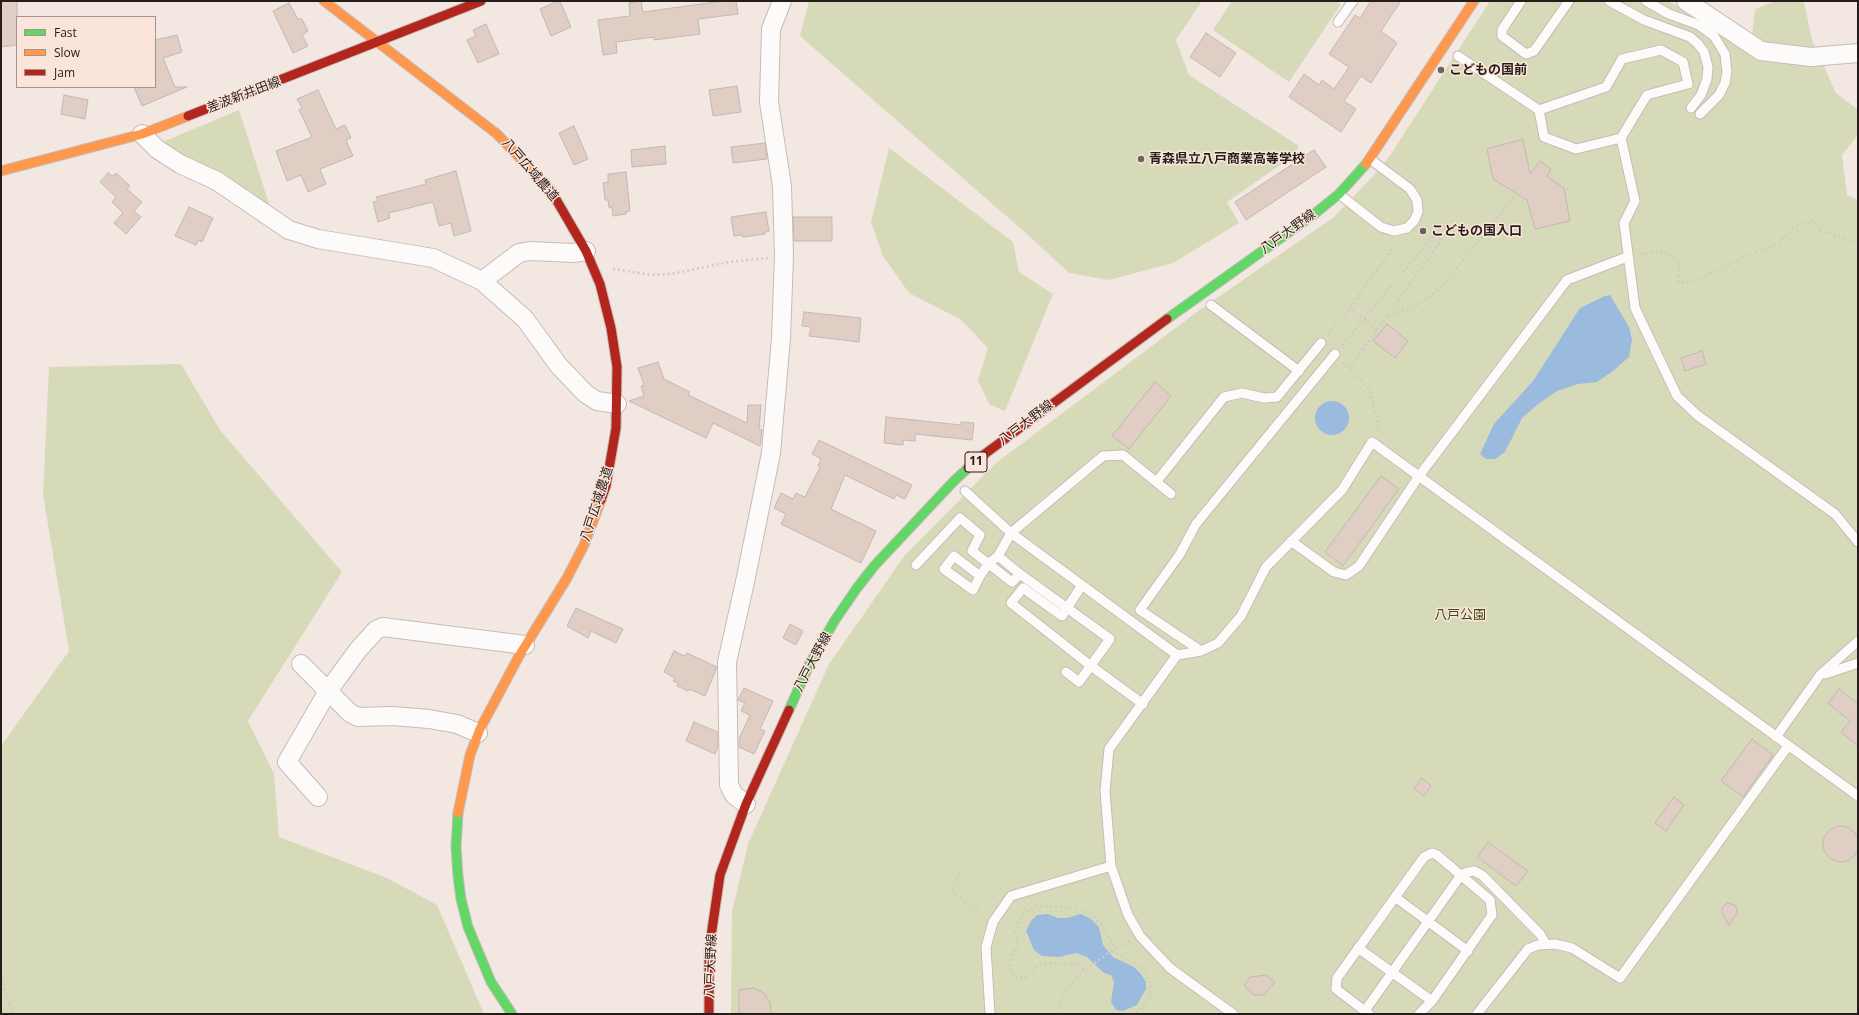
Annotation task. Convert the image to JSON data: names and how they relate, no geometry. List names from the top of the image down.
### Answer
{
  "streets": {
    "main road": [
      "差波新井田線",
      "八戸広域農道",
      "八戸大野線",
      "11"
    ]
  },
  "crossings": [
    ["差波新井田線", "八戸広域農道"]
  ],
  "parks": ["八戸公園"],
  "places": ["こどもの国前", "青森県立八戸商業高等学校", "こどもの国入口"],
  "legend": ["Fast", "Slow", "Jam"]
}
